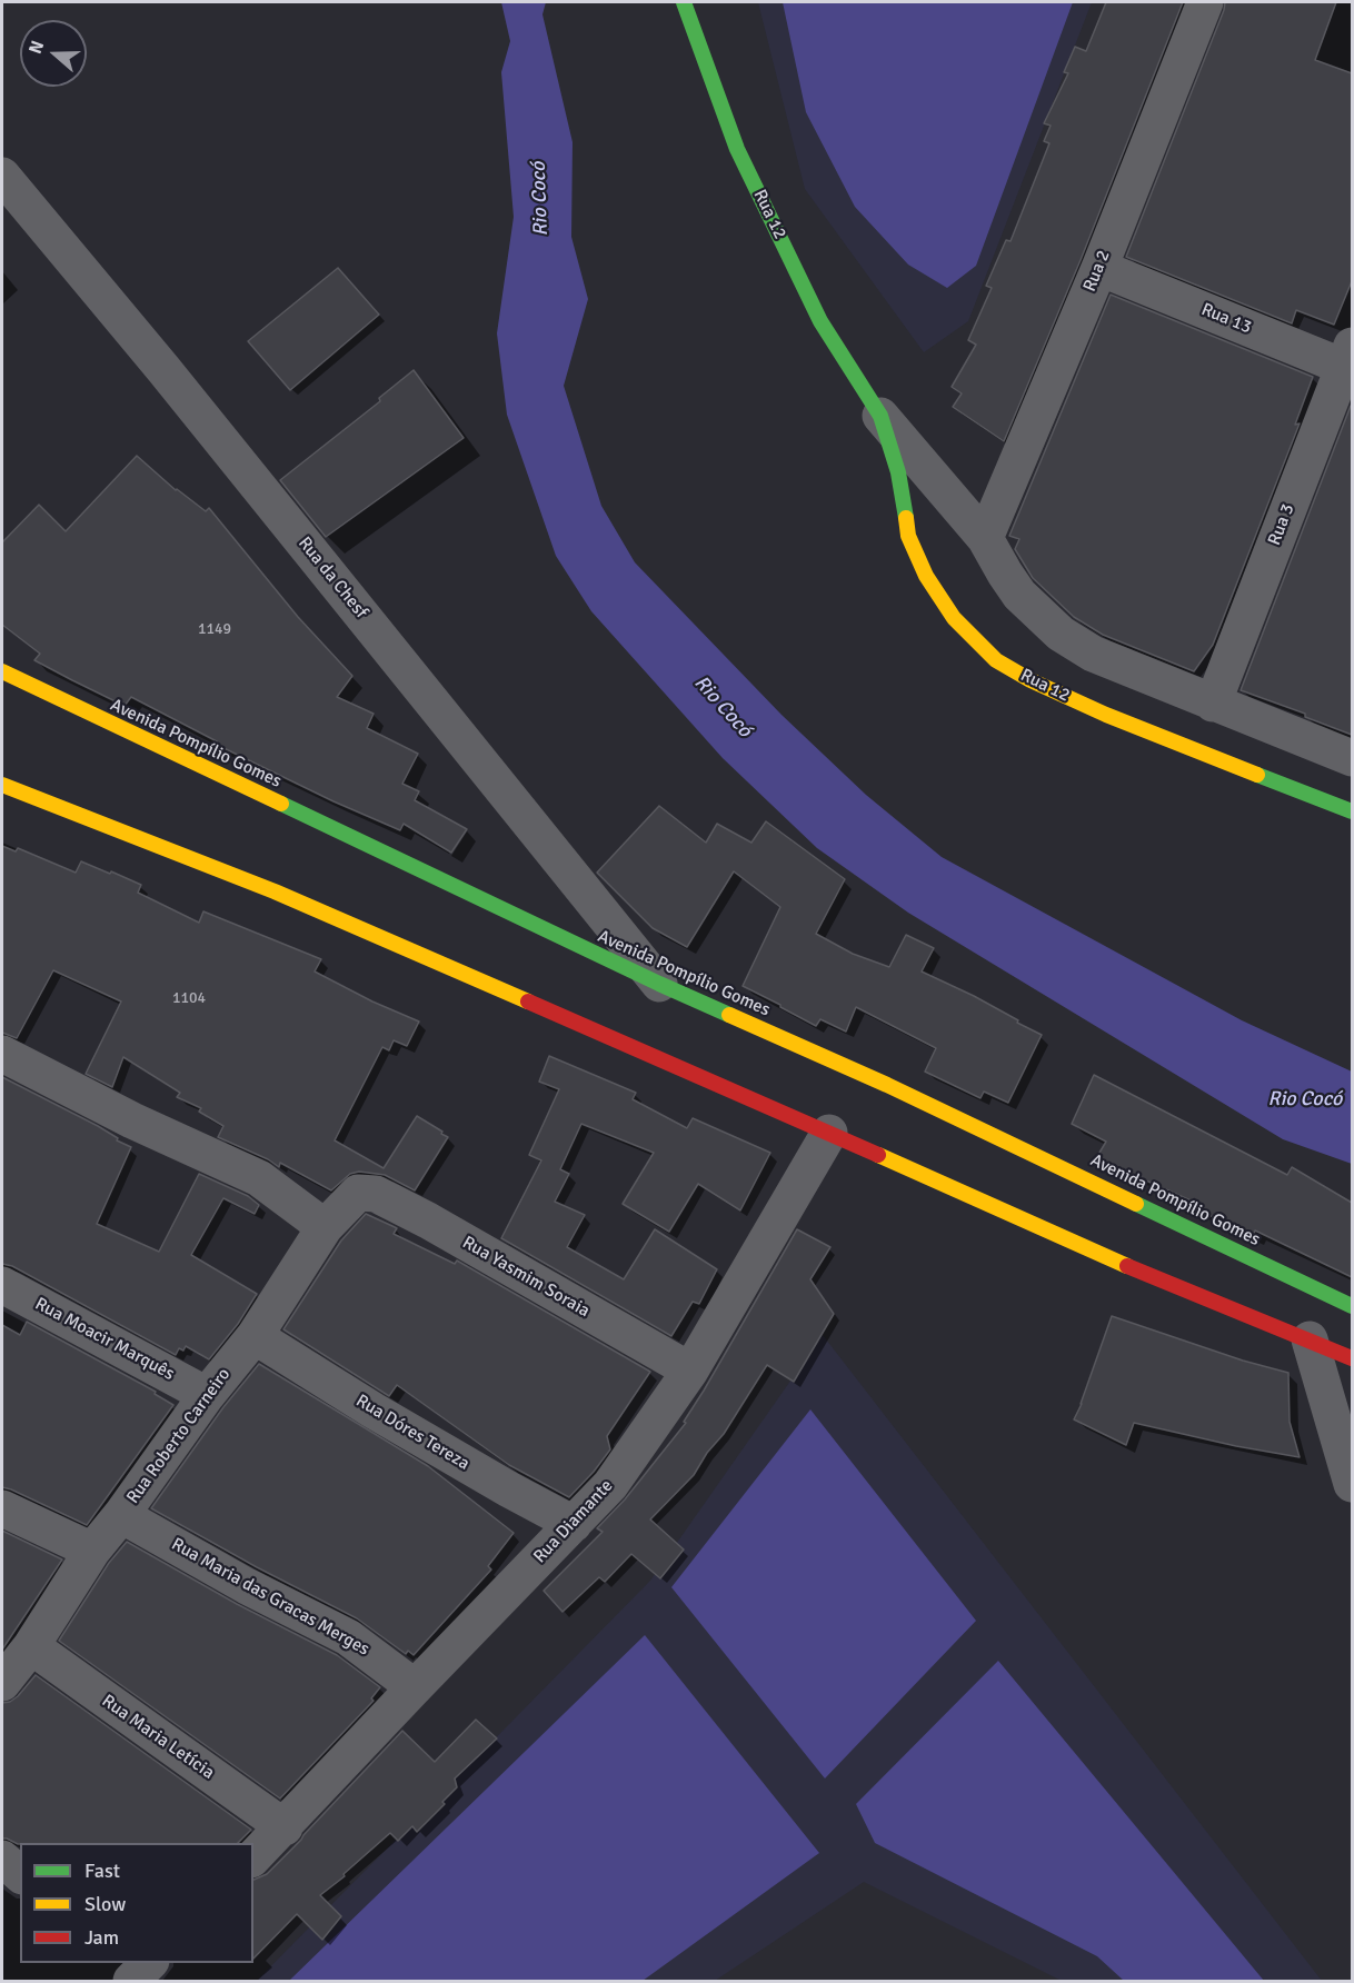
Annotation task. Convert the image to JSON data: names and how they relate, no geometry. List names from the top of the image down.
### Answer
{
  "streets": {
    "main road": ["Rua 12", "Avenida Pompílio Gomes"],
    "street": [
      "Rua 2",
      "Rua 13",
      "Rua 3",
      "Rua da Chesf",
      "Rua Yasmim Soraia",
      "Rua Moacir Marquês",
      "Rua Dóres Tereza",
      "Rua Roberto Carneiro",
      "Rua Diamante",
      "Rua Maria das Gracas Merges",
      "Rua Maria Letícia"
    ]
  },
  "crossings": [
    ["Rua 12", "Rua 2"],
    ["Rua 12", "Rua 3"],
    ["Rua 2", "Rua 13"],
    ["Rua 13", "Rua 3"],
    ["Rua da Chesf", "Avenida Pompílio Gomes"],
    ["Rua Yasmim Soraia", "Rua Roberto Carneiro"],
    ["Rua Yasmim Soraia", "Rua Diamante"],
    ["Rua Moacir Marquês", "Rua Roberto Carneiro"],
    ["Rua Dóres Tereza", "Rua Roberto Carneiro"],
    ["Rua Dóres Tereza", "Rua Diamante"],
    ["Rua Roberto Carneiro", "Rua Maria das Gracas Merges"],
    ["Rua Roberto Carneiro", "Rua Maria Letícia"],
    ["Rua Diamante", "Rua Maria das Gracas Merges"],
    ["Rua Diamante", "Rua Maria Letícia"]
  ],
  "water": ["Rio Cocó"],
  "house_numbers": ["1149", "1104"],
  "legend": ["Fast", "Slow", "Jam"],
  "north": "left"
}
